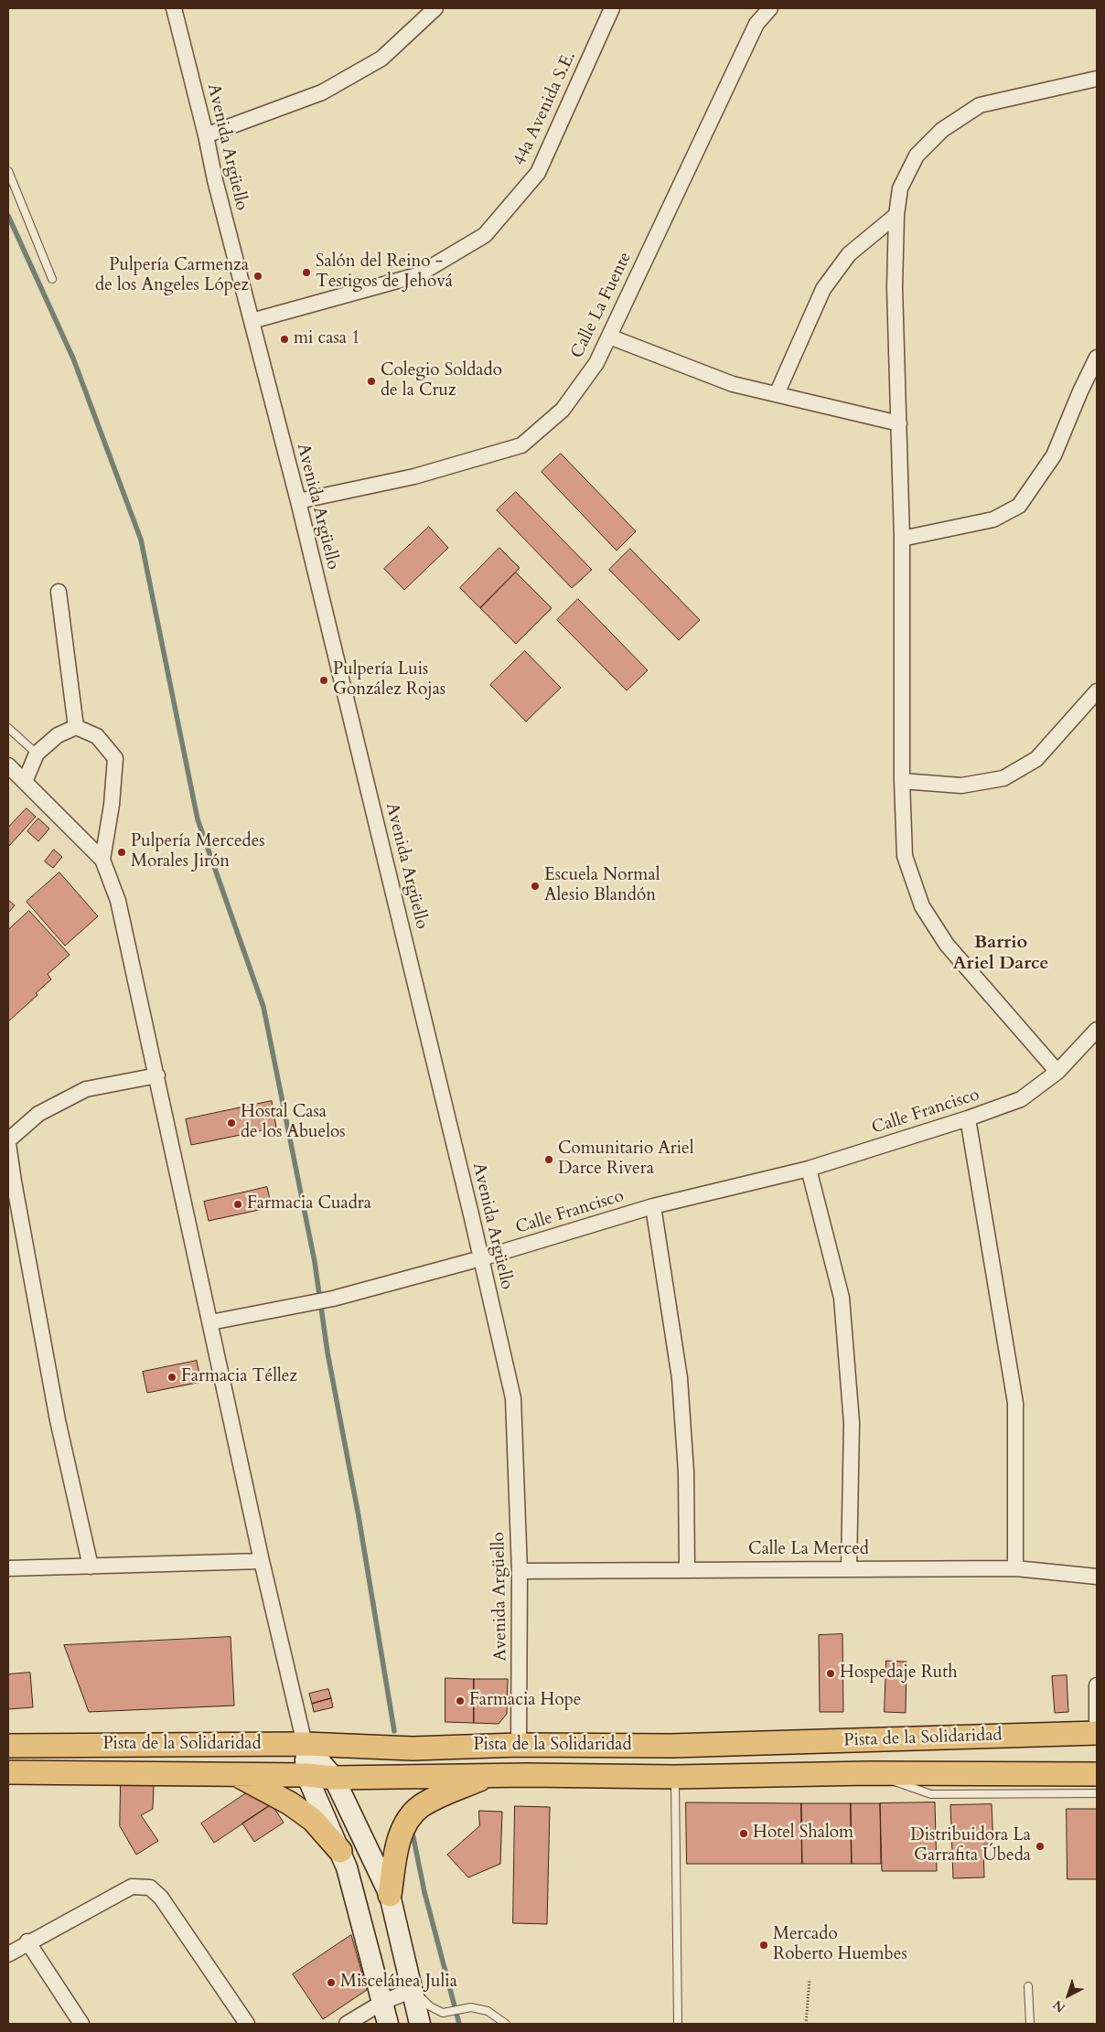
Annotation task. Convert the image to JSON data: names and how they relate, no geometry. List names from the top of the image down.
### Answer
{
  "streets": {
    "main road": ["Pista de la Solidaridad"],
    "street": [
      "44a Avenida S.E.",
      "Avenida Argüello",
      "Calle La Fuente",
      "Calle Francisco",
      "Calle La Merced"
    ]
  },
  "crossings": [
    ["44a Avenida S.E.", "Avenida Argüello"],
    ["Avenida Argüello", "Calle La Fuente"],
    ["Avenida Argüello", "Calle Francisco"],
    ["Avenida Argüello", "Calle La Merced"],
    ["Avenida Argüello", "Pista de la Solidaridad"]
  ],
  "districts": ["Barrio Ariel Darce"],
  "places": [
    "Salón del Reino - Testigos de Jehová",
    "Pulpería Carmenza de los Angeles López",
    "mi casa 1",
    "Colegio Soldado de la Cruz",
    "Pulpería Luis González Rojas",
    "Pulpería Mercedes Morales Jirón",
    "Escuela Normal Alesio Blandón",
    "Hostal Casa de los Abuelos",
    "Comunitario Ariel Darce Rivera",
    "Farmacia Cuadra",
    "Farmacia Téllez",
    "Hospedaje Ruth",
    "Farmacia Hope",
    "Hotel Shalom",
    "Distribuidora La Garrafita Úbeda",
    "Mercado Roberto Huembes",
    "Miscelánea Julia"
  ],
  "north": "bottom left"
}
